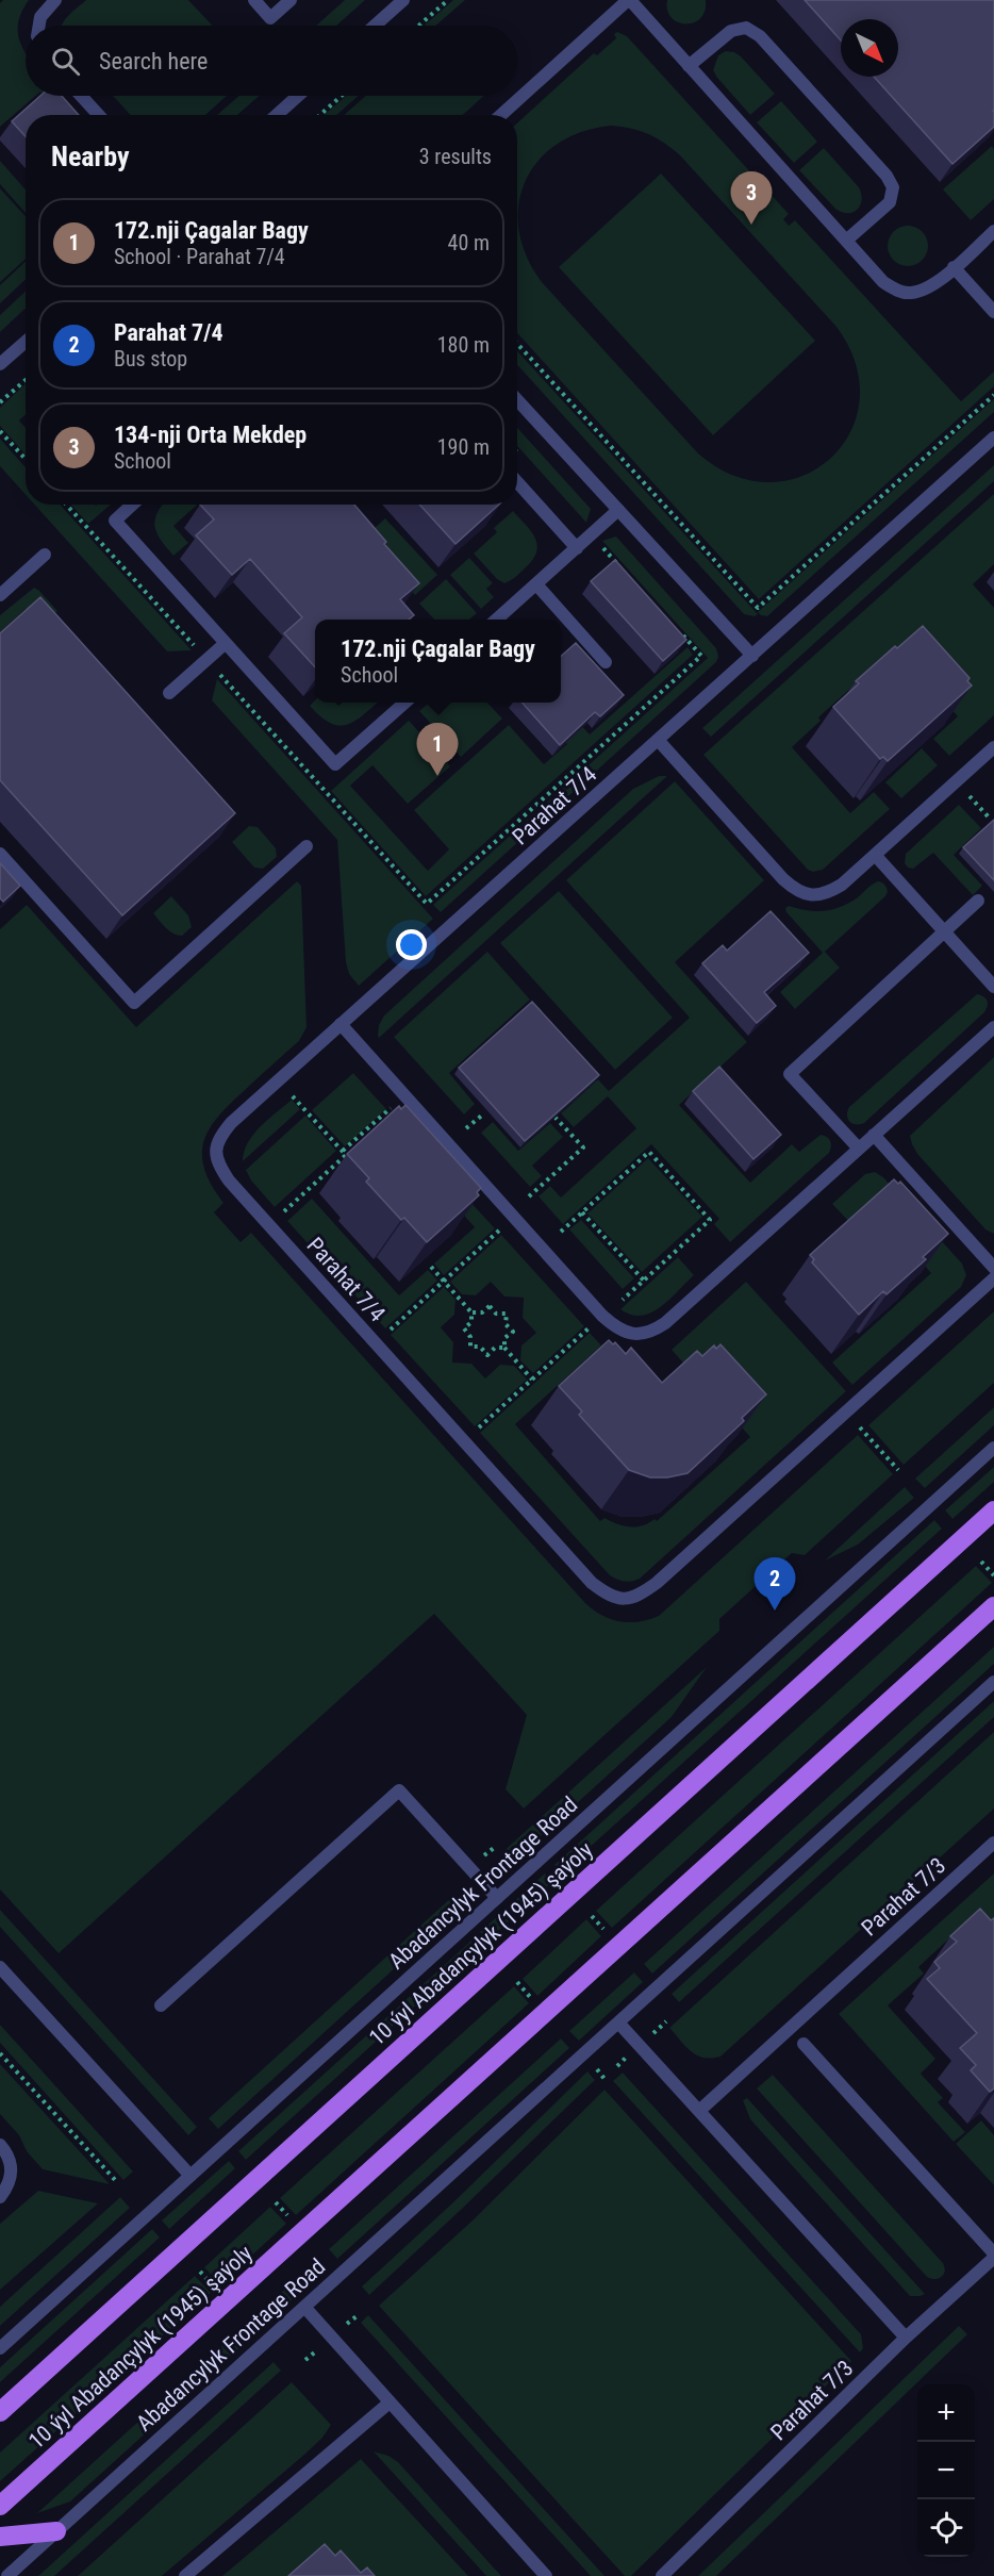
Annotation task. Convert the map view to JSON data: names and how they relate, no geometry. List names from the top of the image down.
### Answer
{
  "streets": {
    "main road": ["10 ýyl Abadançylyk (1945) şaýoly"],
    "street": ["Parahat 7/4", "Abadancylyk Frontage Road", "Parahat 7/3"]
  },
  "north": "bottom right",
  "page": {
    "search": "Search here",
    "heading": ["Nearby", "3 results"],
    "pins": ["3", "1", "2"],
    "list": [
      {
        "mark": "1",
        "name": "172.nji Çagalar Bagy",
        "note": "School · Parahat 7/4",
        "value": "40 m"
      },
      {
        "mark": "2",
        "name": "Parahat 7/4",
        "note": "Bus stop",
        "value": "180 m"
      },
      {
        "mark": "3",
        "name": "134-nji Orta Mekdep",
        "note": "School",
        "value": "190 m"
      }
    ],
    "popup": ["172.nji Çagalar Bagy", "School"],
    "map_buttons": ["+", "−"]
  }
}
